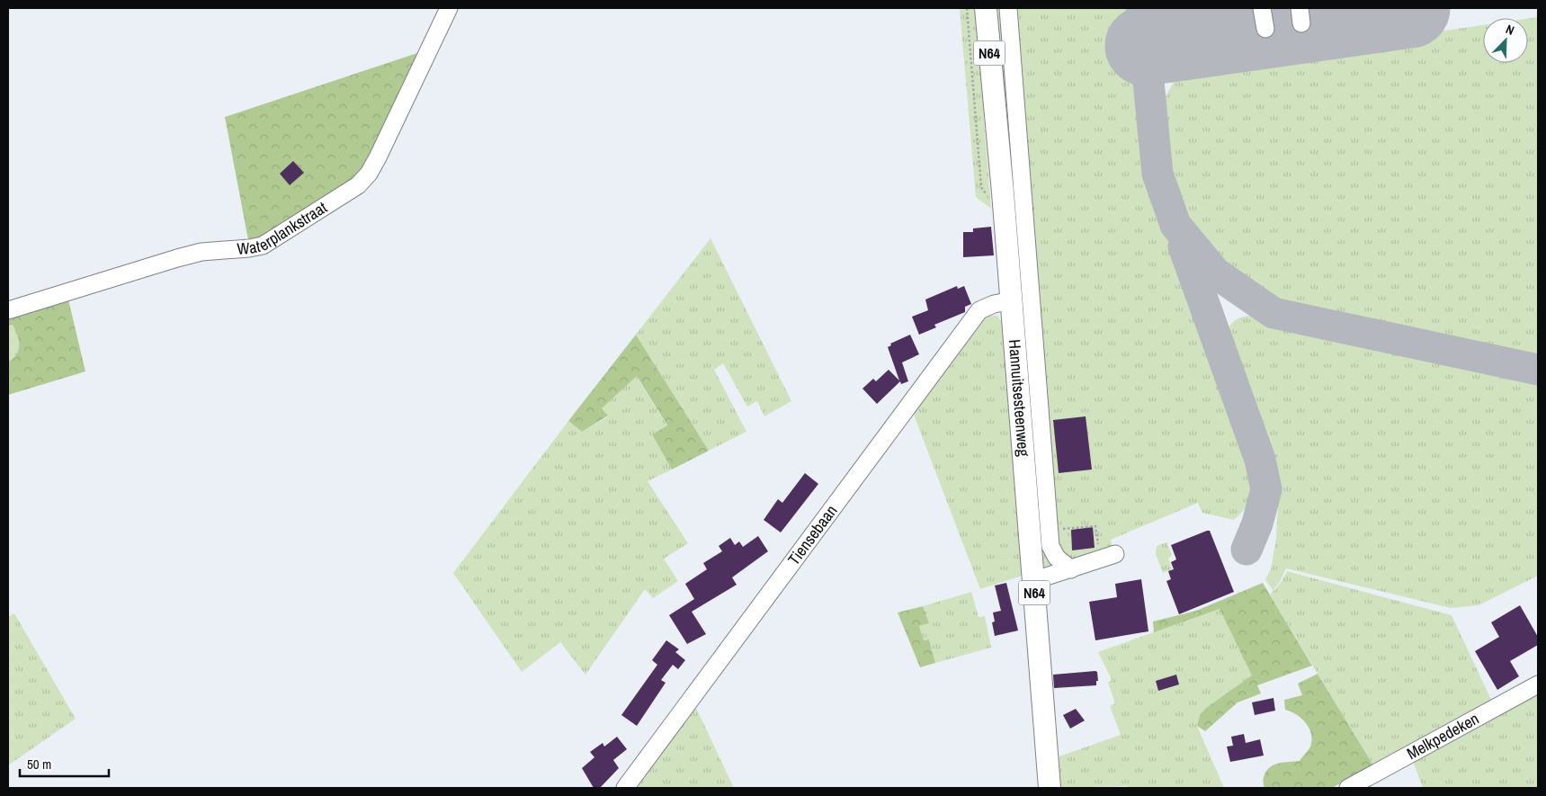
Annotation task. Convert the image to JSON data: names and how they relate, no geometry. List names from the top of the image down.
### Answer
{
  "streets": {
    "main road": ["N64", "Hannuitsesteenweg"],
    "street": ["Waterplankstraat", "Tiensebaan", "Melkpedeken"]
  },
  "crossings": [
    ["Hannuitsesteenweg", "Tiensebaan"]
  ],
  "scale_bar": "50 m",
  "north": "top right"
}
